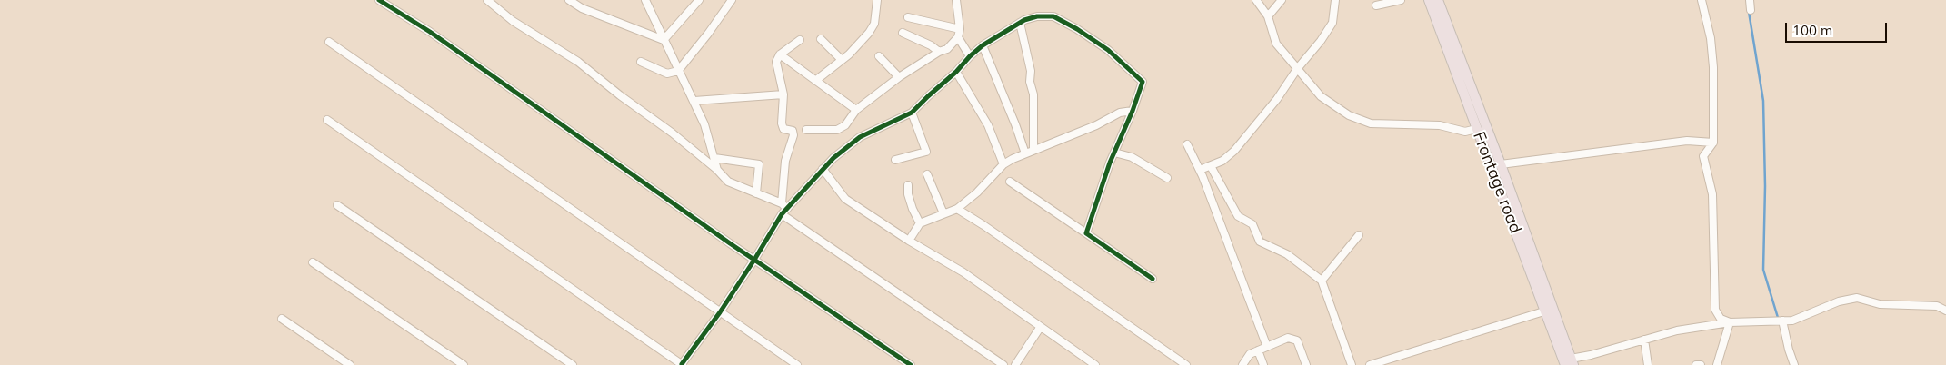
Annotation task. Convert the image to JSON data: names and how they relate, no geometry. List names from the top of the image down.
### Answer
{
  "streets": {
    "main road": ["Frontage road"]
  },
  "scale_bar": "100 m"
}
